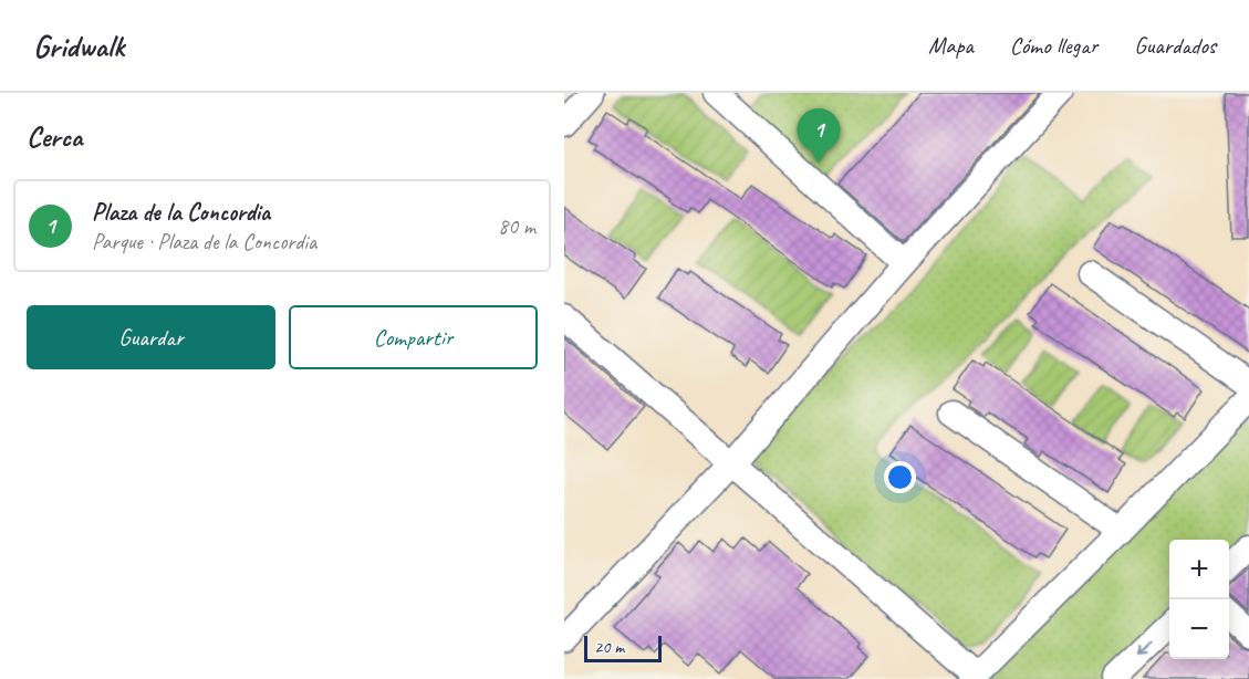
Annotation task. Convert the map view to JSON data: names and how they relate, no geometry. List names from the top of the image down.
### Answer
{
  "scale_bar": "20 m",
  "page": {
    "header": "Gridwalk",
    "nav": ["Mapa", "Cómo llegar", "Guardados"],
    "heading": "Cerca",
    "pins": "1",
    "list": [
      {
        "mark": "1",
        "name": "Plaza de la Concordia",
        "note": "Parque · Plaza de la Concordia",
        "value": "80 m"
      }
    ],
    "buttons": ["Guardar", "Compartir"],
    "map_buttons": ["+", "−"],
    "scale": "20 m"
  }
}
